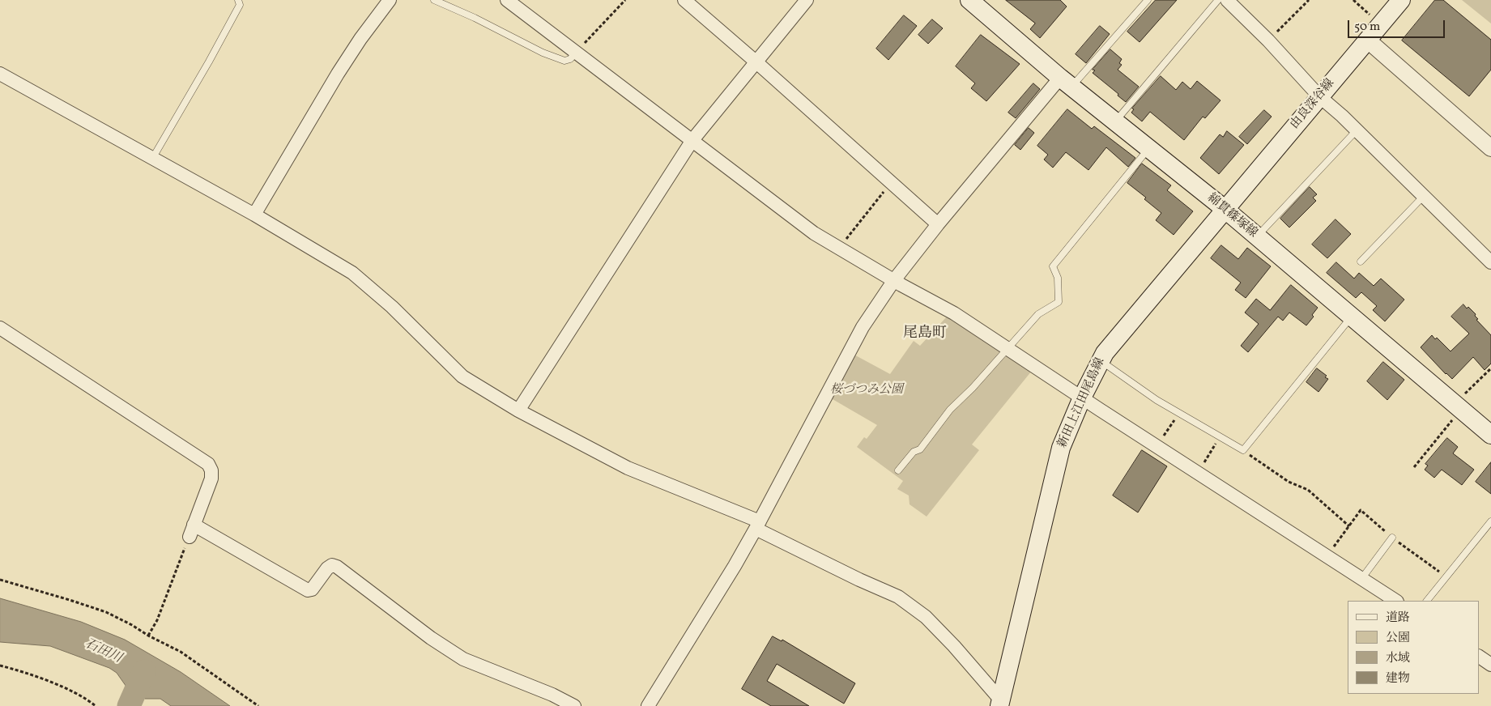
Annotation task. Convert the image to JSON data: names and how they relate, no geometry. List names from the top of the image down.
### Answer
{
  "streets": {
    "main road": ["由良深谷線", "綿貫篠塚線", "新田上江田尾島線"]
  },
  "crossings": [
    ["由良深谷線", "綿貫篠塚線"],
    ["由良深谷線", "新田上江田尾島線"],
    ["綿貫篠塚線", "新田上江田尾島線"]
  ],
  "districts": ["尾島町"],
  "water": ["石田川"],
  "parks": ["桜づつみ公園"],
  "legend": [
    "道路",
    "公園",
    "水域",
    "建物"
  ],
  "scale_bar": "50 m"
}
